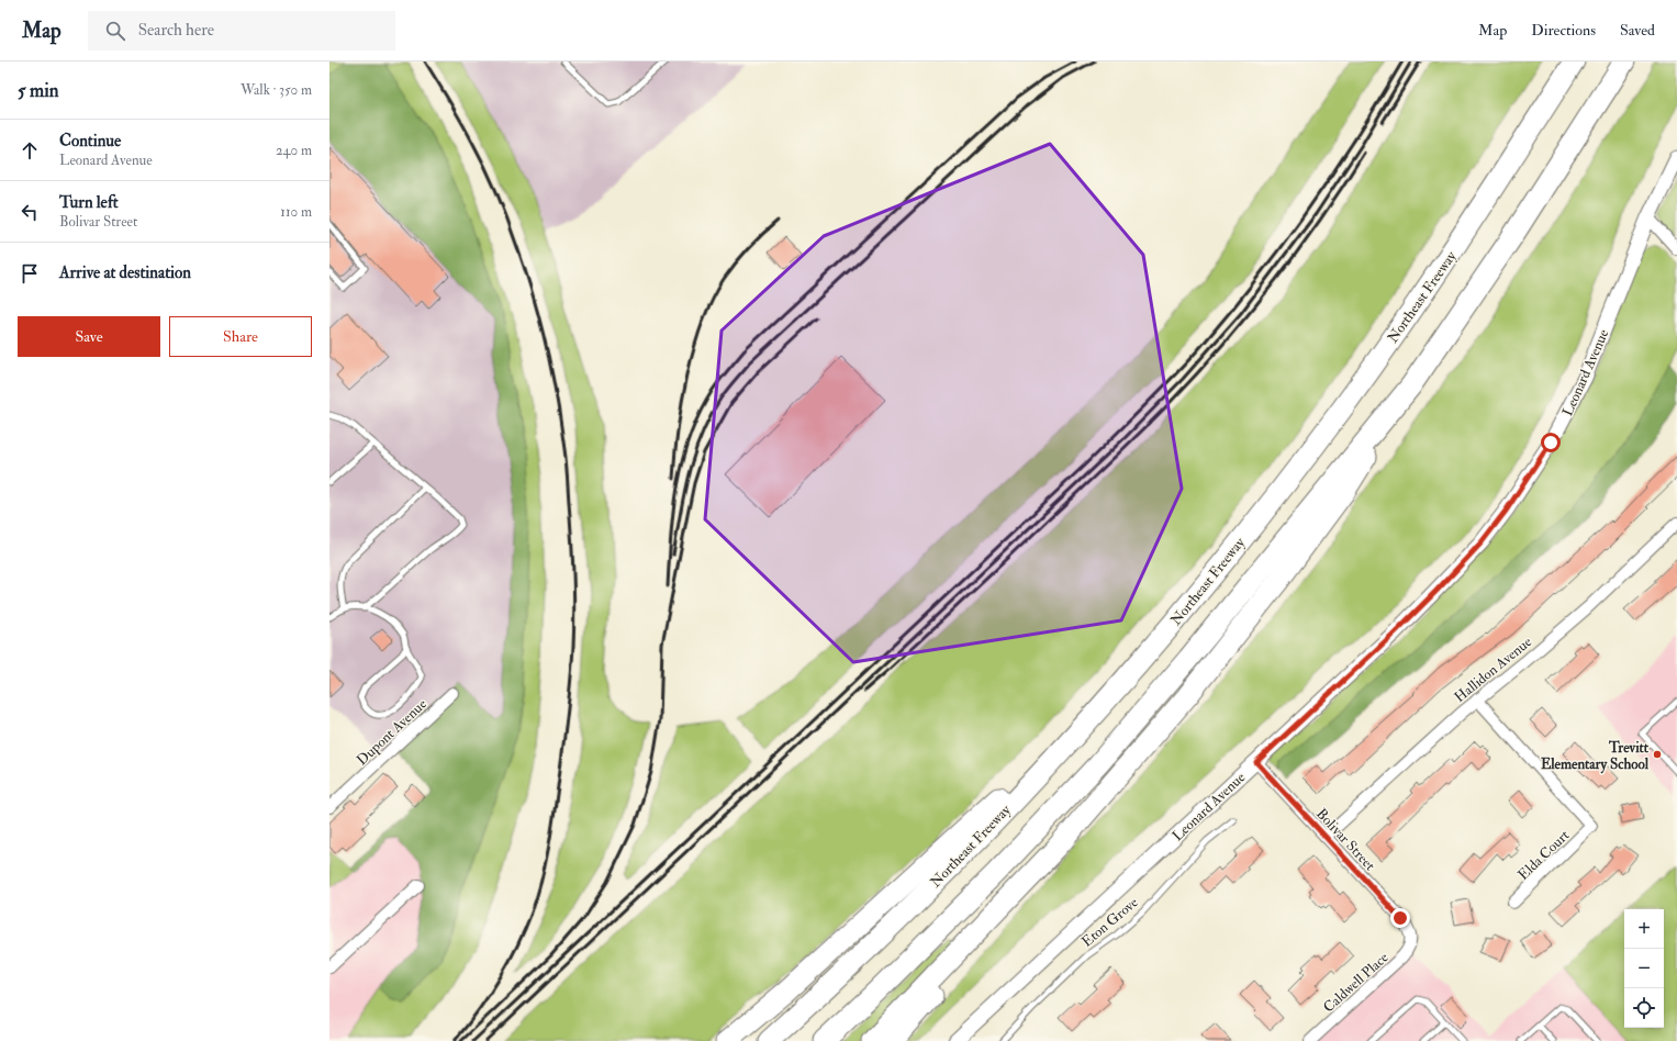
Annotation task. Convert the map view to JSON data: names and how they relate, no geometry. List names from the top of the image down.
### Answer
{
  "streets": {
    "highway": ["Northeast Freeway"],
    "street": [
      "Leonard Avenue",
      "Hallidon Avenue",
      "Dupont Avenue",
      "Bolivar Street",
      "Elda Court",
      "Caldwell Place"
    ],
    "lane": ["Eton Grove"]
  },
  "crossings": [
    ["Leonard Avenue", "Bolivar Street"],
    ["Hallidon Avenue", "Bolivar Street"],
    ["Hallidon Avenue", "Elda Court"],
    ["Bolivar Street", "Caldwell Place"]
  ],
  "places": ["Trevitt Elementary School"],
  "page": {
    "header": "Map",
    "search": "Search here",
    "nav": ["Map", "Directions", "Saved"],
    "heading": ["5 min", "Walk · 350 m"],
    "list": [
      ["Continue", "Leonard Avenue", "240 m"],
      ["Turn left", "Bolivar Street", "110 m"],
      "Arrive at destination"
    ],
    "buttons": ["Save", "Share"],
    "map_buttons": ["+", "−"]
  }
}
